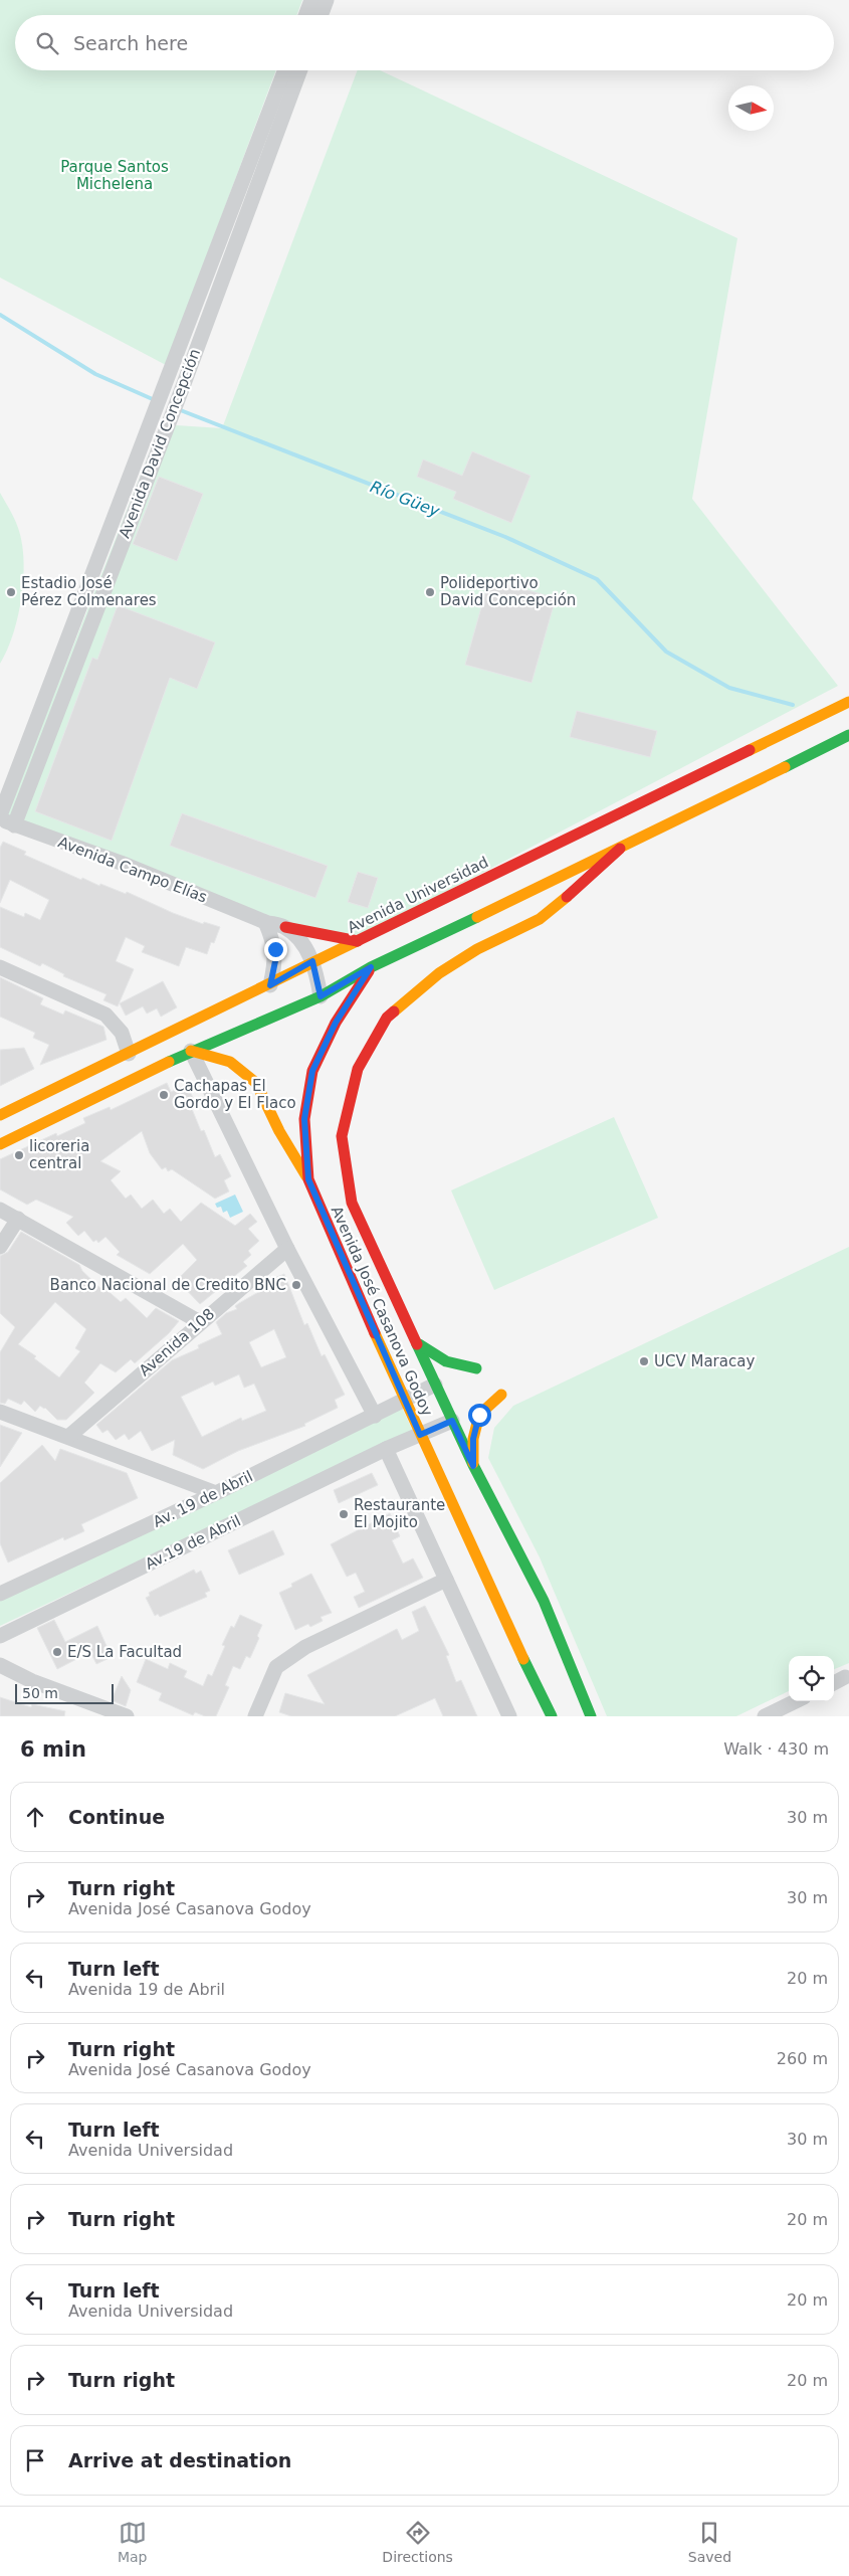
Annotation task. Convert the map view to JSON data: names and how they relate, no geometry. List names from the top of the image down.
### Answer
{
  "streets": {
    "street": [
      "Avenida David Concepción",
      "Avenida Campo Elías",
      "Avenida Universidad",
      "Avenida José Casanova Godoy",
      "Avenida 108",
      "Av. 19 de Abril",
      "Av.19 de Abril"
    ]
  },
  "crossings": [
    ["Avenida David Concepción", "Avenida Campo Elías"],
    ["Avenida Universidad", "Avenida José Casanova Godoy"],
    ["Avenida José Casanova Godoy", "Av. 19 de Abril"],
    ["Avenida José Casanova Godoy", "Av.19 de Abril"]
  ],
  "water": ["Río Güey"],
  "parks": ["Parque Santos Michelena"],
  "places": [
    "Estadio José Pérez Colmenares",
    "Polideportivo David Concepción",
    "Cachapas El Gordo y El Flaco",
    "licoreria central",
    "Banco Nacional de Credito BNC",
    "UCV Maracay",
    "Restaurante El Mojito",
    "E/S La Facultad"
  ],
  "scale_bar": "50 m",
  "north": "right",
  "page": {
    "search": "Search here",
    "scale": "50 m",
    "heading": ["6 min", "Walk · 430 m"],
    "list": [
      ["Continue", "30 m"],
      ["Turn right", "Avenida José Casanova Godoy", "30 m"],
      ["Turn left", "Avenida 19 de Abril", "20 m"],
      ["Turn right", "Avenida José Casanova Godoy", "260 m"],
      ["Turn left", "Avenida Universidad", "30 m"],
      ["Turn right", "20 m"],
      ["Turn left", "Avenida Universidad", "20 m"],
      ["Turn right", "20 m"],
      "Arrive at destination"
    ],
    "nav": ["Map", "Directions", "Saved"]
  }
}
